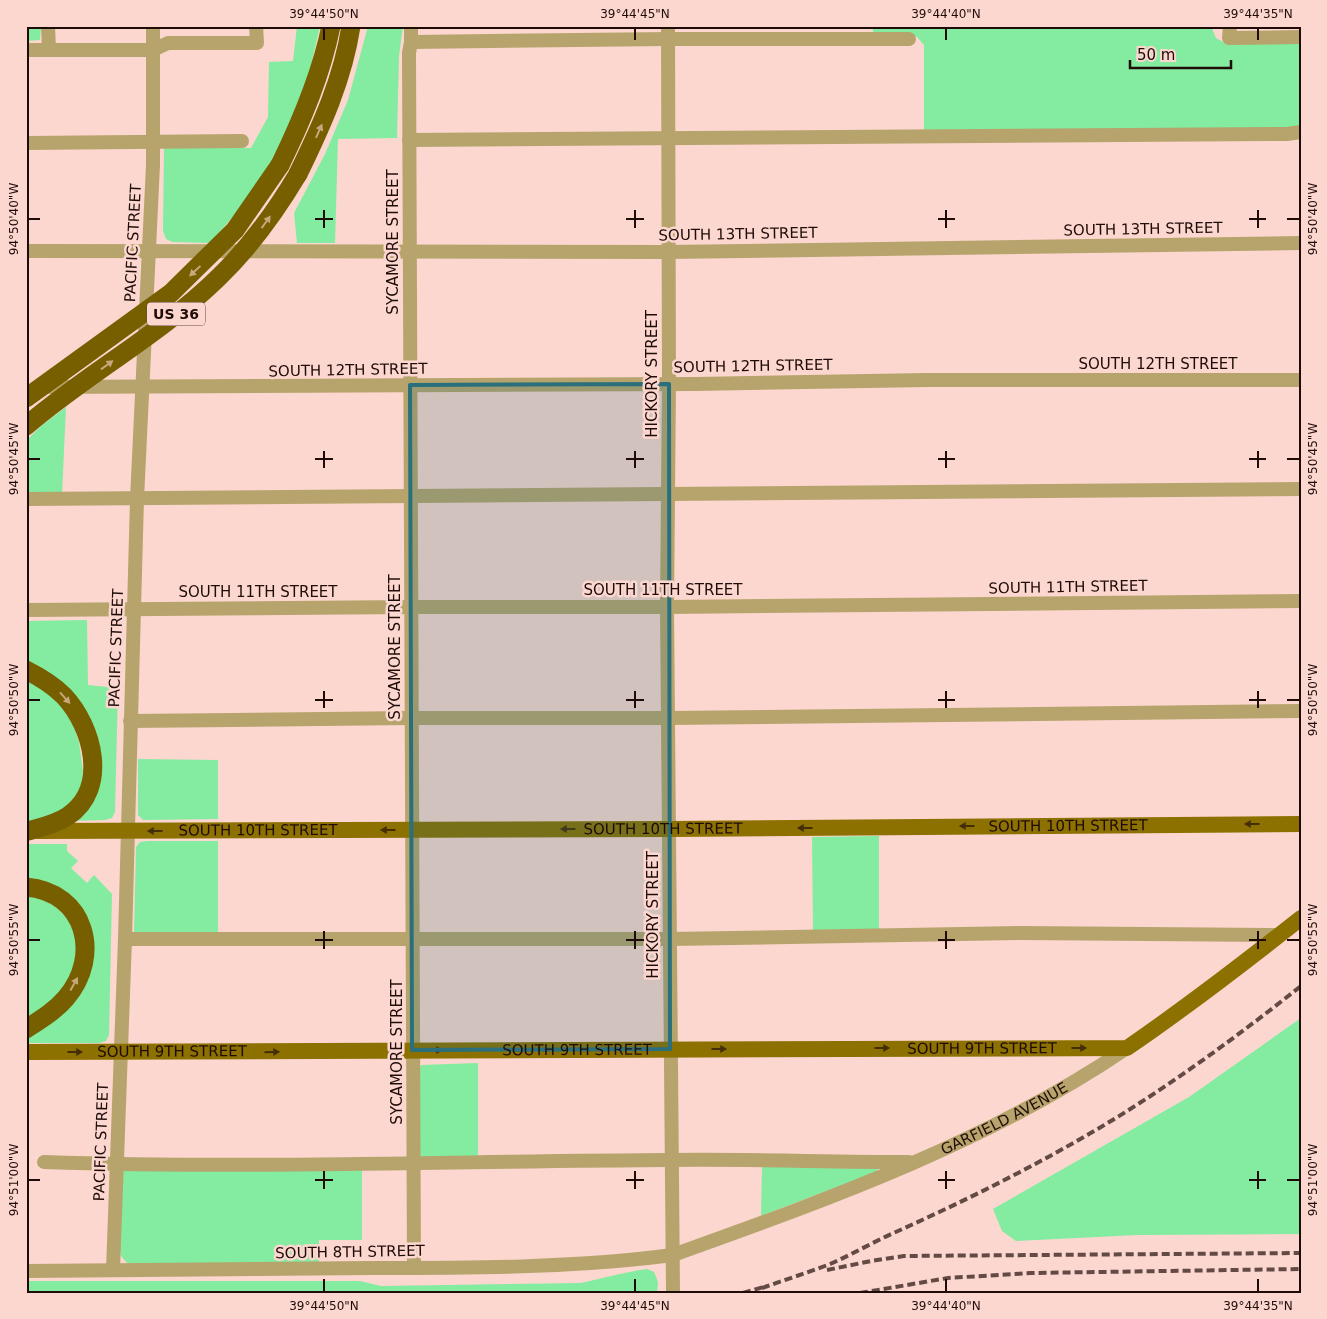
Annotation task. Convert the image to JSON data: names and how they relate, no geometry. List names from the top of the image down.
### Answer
{
  "streets": {
    "highway": ["US 36"],
    "main road": ["SOUTH 10TH STREET", "SOUTH 9TH STREET", "GARFIELD AVENUE"],
    "street": [
      "SOUTH 13TH STREET",
      "SYCAMORE STREET",
      "PACIFIC STREET",
      "SOUTH 12TH STREET",
      "HICKORY STREET",
      "SOUTH 11TH STREET",
      "SOUTH 8TH STREET"
    ]
  },
  "crossings": [
    ["SOUTH 13TH STREET", "SYCAMORE STREET"],
    ["SOUTH 13TH STREET", "PACIFIC STREET"],
    ["SOUTH 13TH STREET", "HICKORY STREET"],
    ["SYCAMORE STREET", "SOUTH 12TH STREET"],
    ["SYCAMORE STREET", "SOUTH 11TH STREET"],
    ["SYCAMORE STREET", "SOUTH 10TH STREET"],
    ["SYCAMORE STREET", "SOUTH 9TH STREET"],
    ["SYCAMORE STREET", "SOUTH 8TH STREET"],
    ["PACIFIC STREET", "SOUTH 12TH STREET"],
    ["PACIFIC STREET", "SOUTH 11TH STREET"],
    ["PACIFIC STREET", "SOUTH 10TH STREET"],
    ["PACIFIC STREET", "SOUTH 9TH STREET"],
    ["PACIFIC STREET", "SOUTH 8TH STREET"],
    ["SOUTH 12TH STREET", "HICKORY STREET"],
    ["HICKORY STREET", "SOUTH 11TH STREET"],
    ["HICKORY STREET", "SOUTH 10TH STREET"],
    ["HICKORY STREET", "SOUTH 9TH STREET"],
    ["HICKORY STREET", "GARFIELD AVENUE"],
    ["HICKORY STREET", "SOUTH 8TH STREET"],
    ["SOUTH 9TH STREET", "GARFIELD AVENUE"],
    ["GARFIELD AVENUE", "SOUTH 8TH STREET"]
  ],
  "one_way": ["SOUTH 10TH STREET", "SOUTH 9TH STREET"],
  "scale_bar": "50 m",
  "coordinates": [
    "39°44'50\"N",
    "39°44'45\"N",
    "39°44'40\"N",
    "39°44'35\"N",
    "94°50'40\"W",
    "94°50'45\"W",
    "94°50'50\"W",
    "94°50'55\"W",
    "94°51'00\"W"
  ]
}
